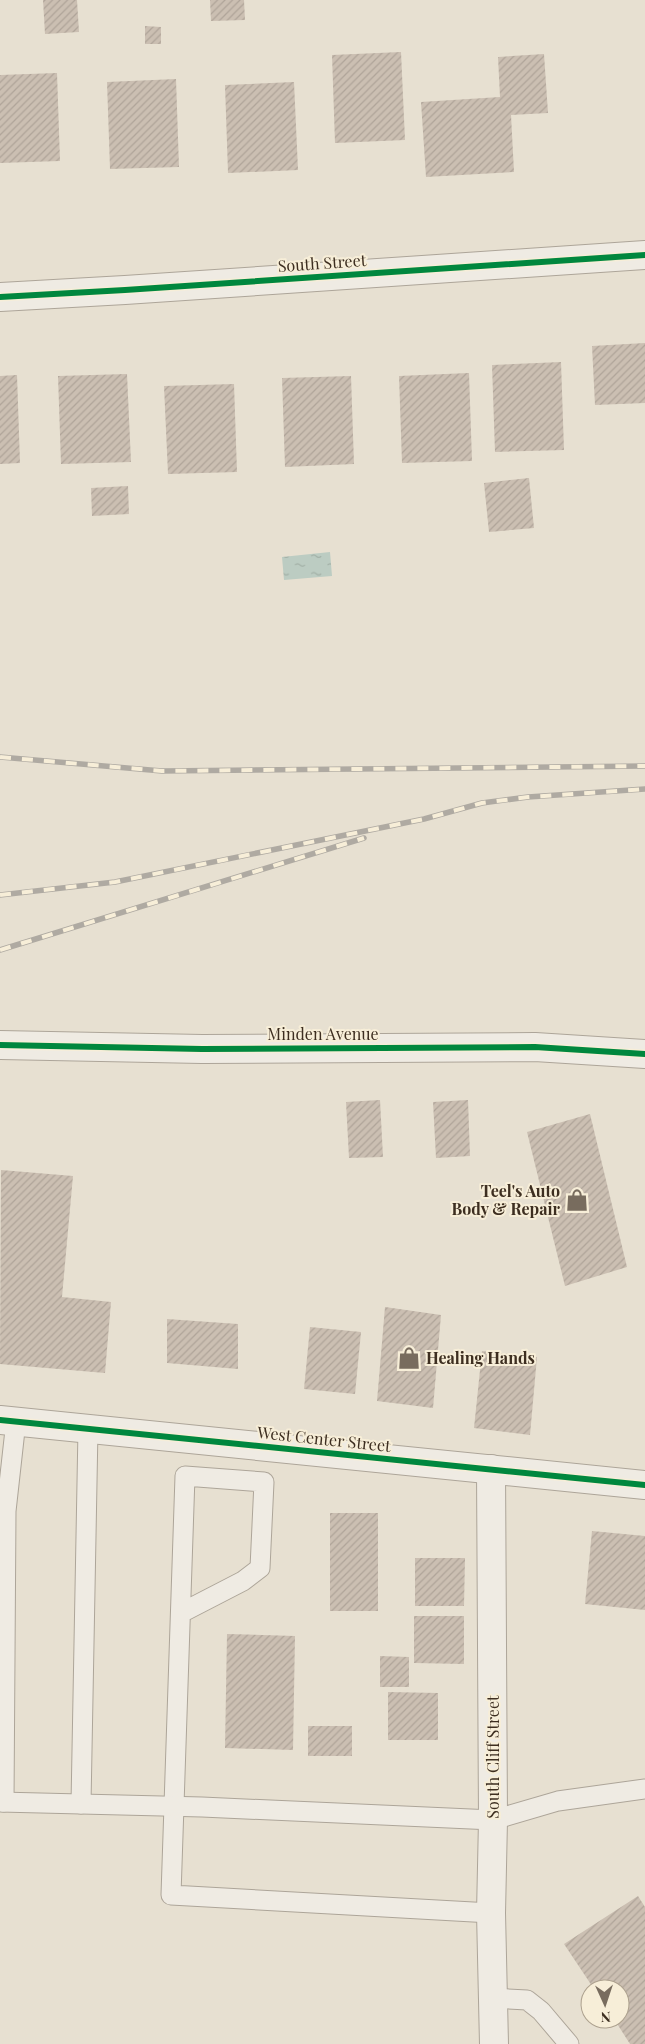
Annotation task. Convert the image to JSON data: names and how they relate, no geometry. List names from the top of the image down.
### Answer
{
  "streets": {
    "street": [
      "South Street",
      "Minden Avenue",
      "West Center Street",
      "South Cliff Street"
    ]
  },
  "crossings": [
    ["West Center Street", "South Cliff Street"]
  ],
  "places": {
    "shop": ["Teel's Auto Body & Repair", "Healing Hands"]
  },
  "north": "bottom"
}
